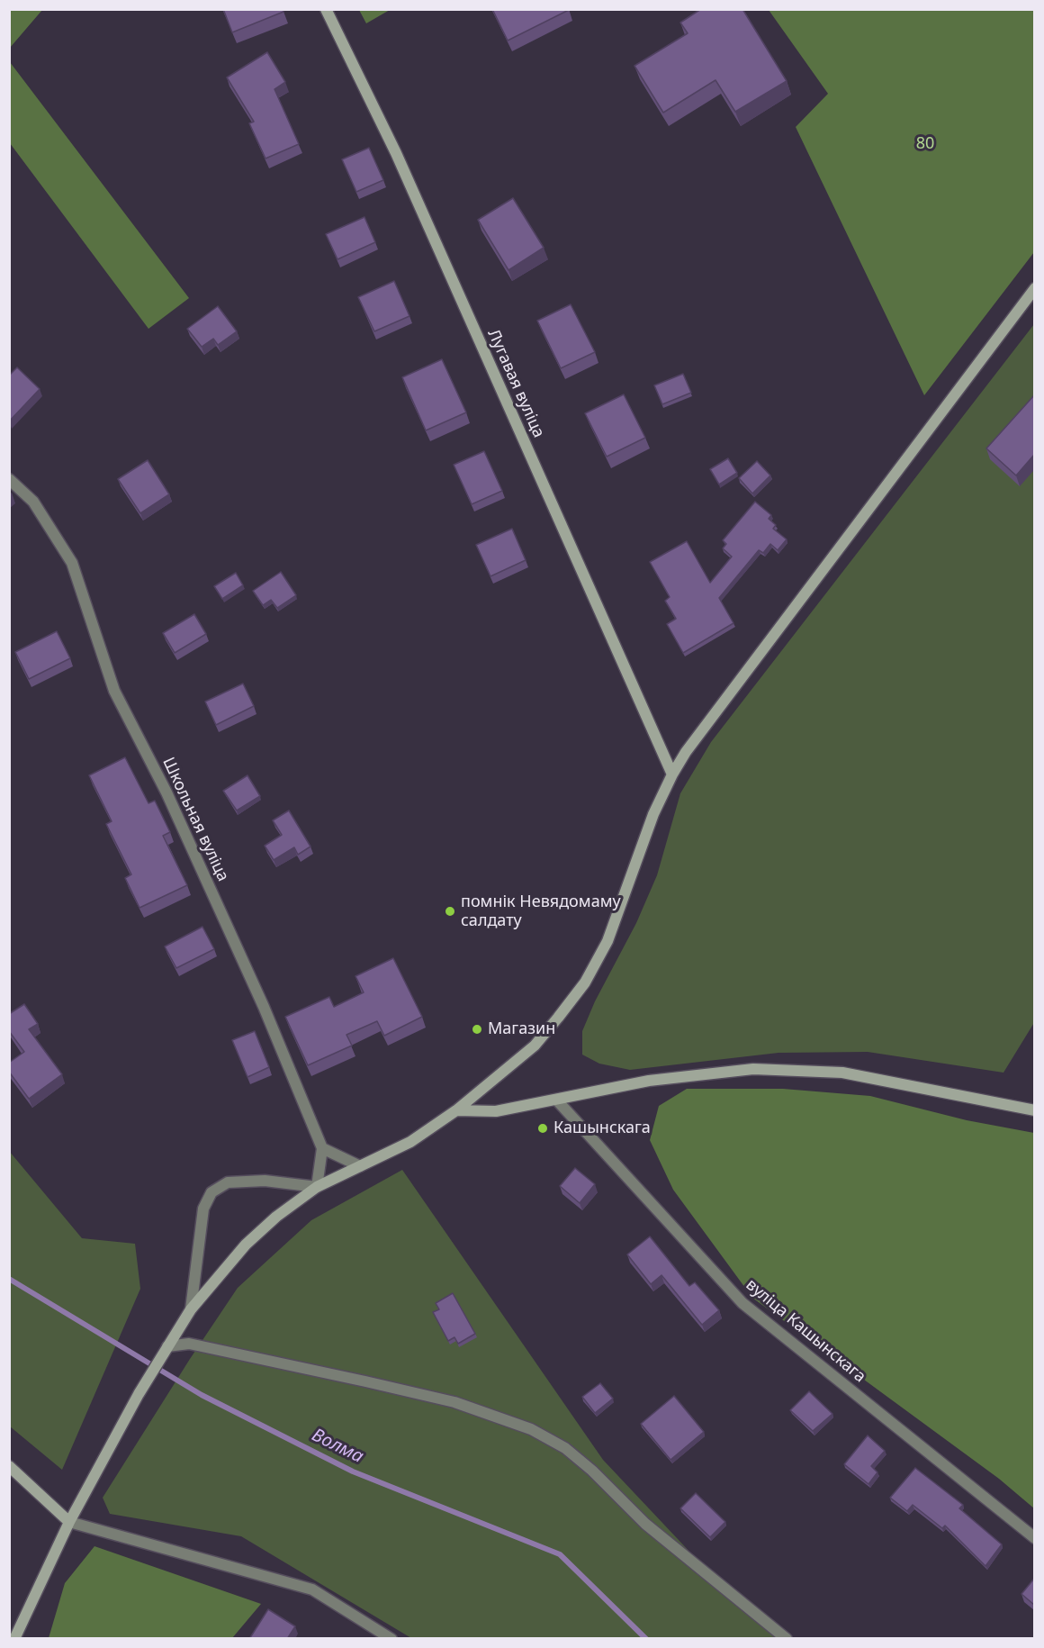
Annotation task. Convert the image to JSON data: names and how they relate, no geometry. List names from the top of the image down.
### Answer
{
  "streets": {
    "main road": ["Лугавая вуліца"],
    "street": ["Школьная вуліца", "вуліца Кашынскага"]
  },
  "water": ["Волма"],
  "parks": ["80"],
  "places": ["помнік Невядомаму салдату", "Магазин", "Кашынскага"]
}
